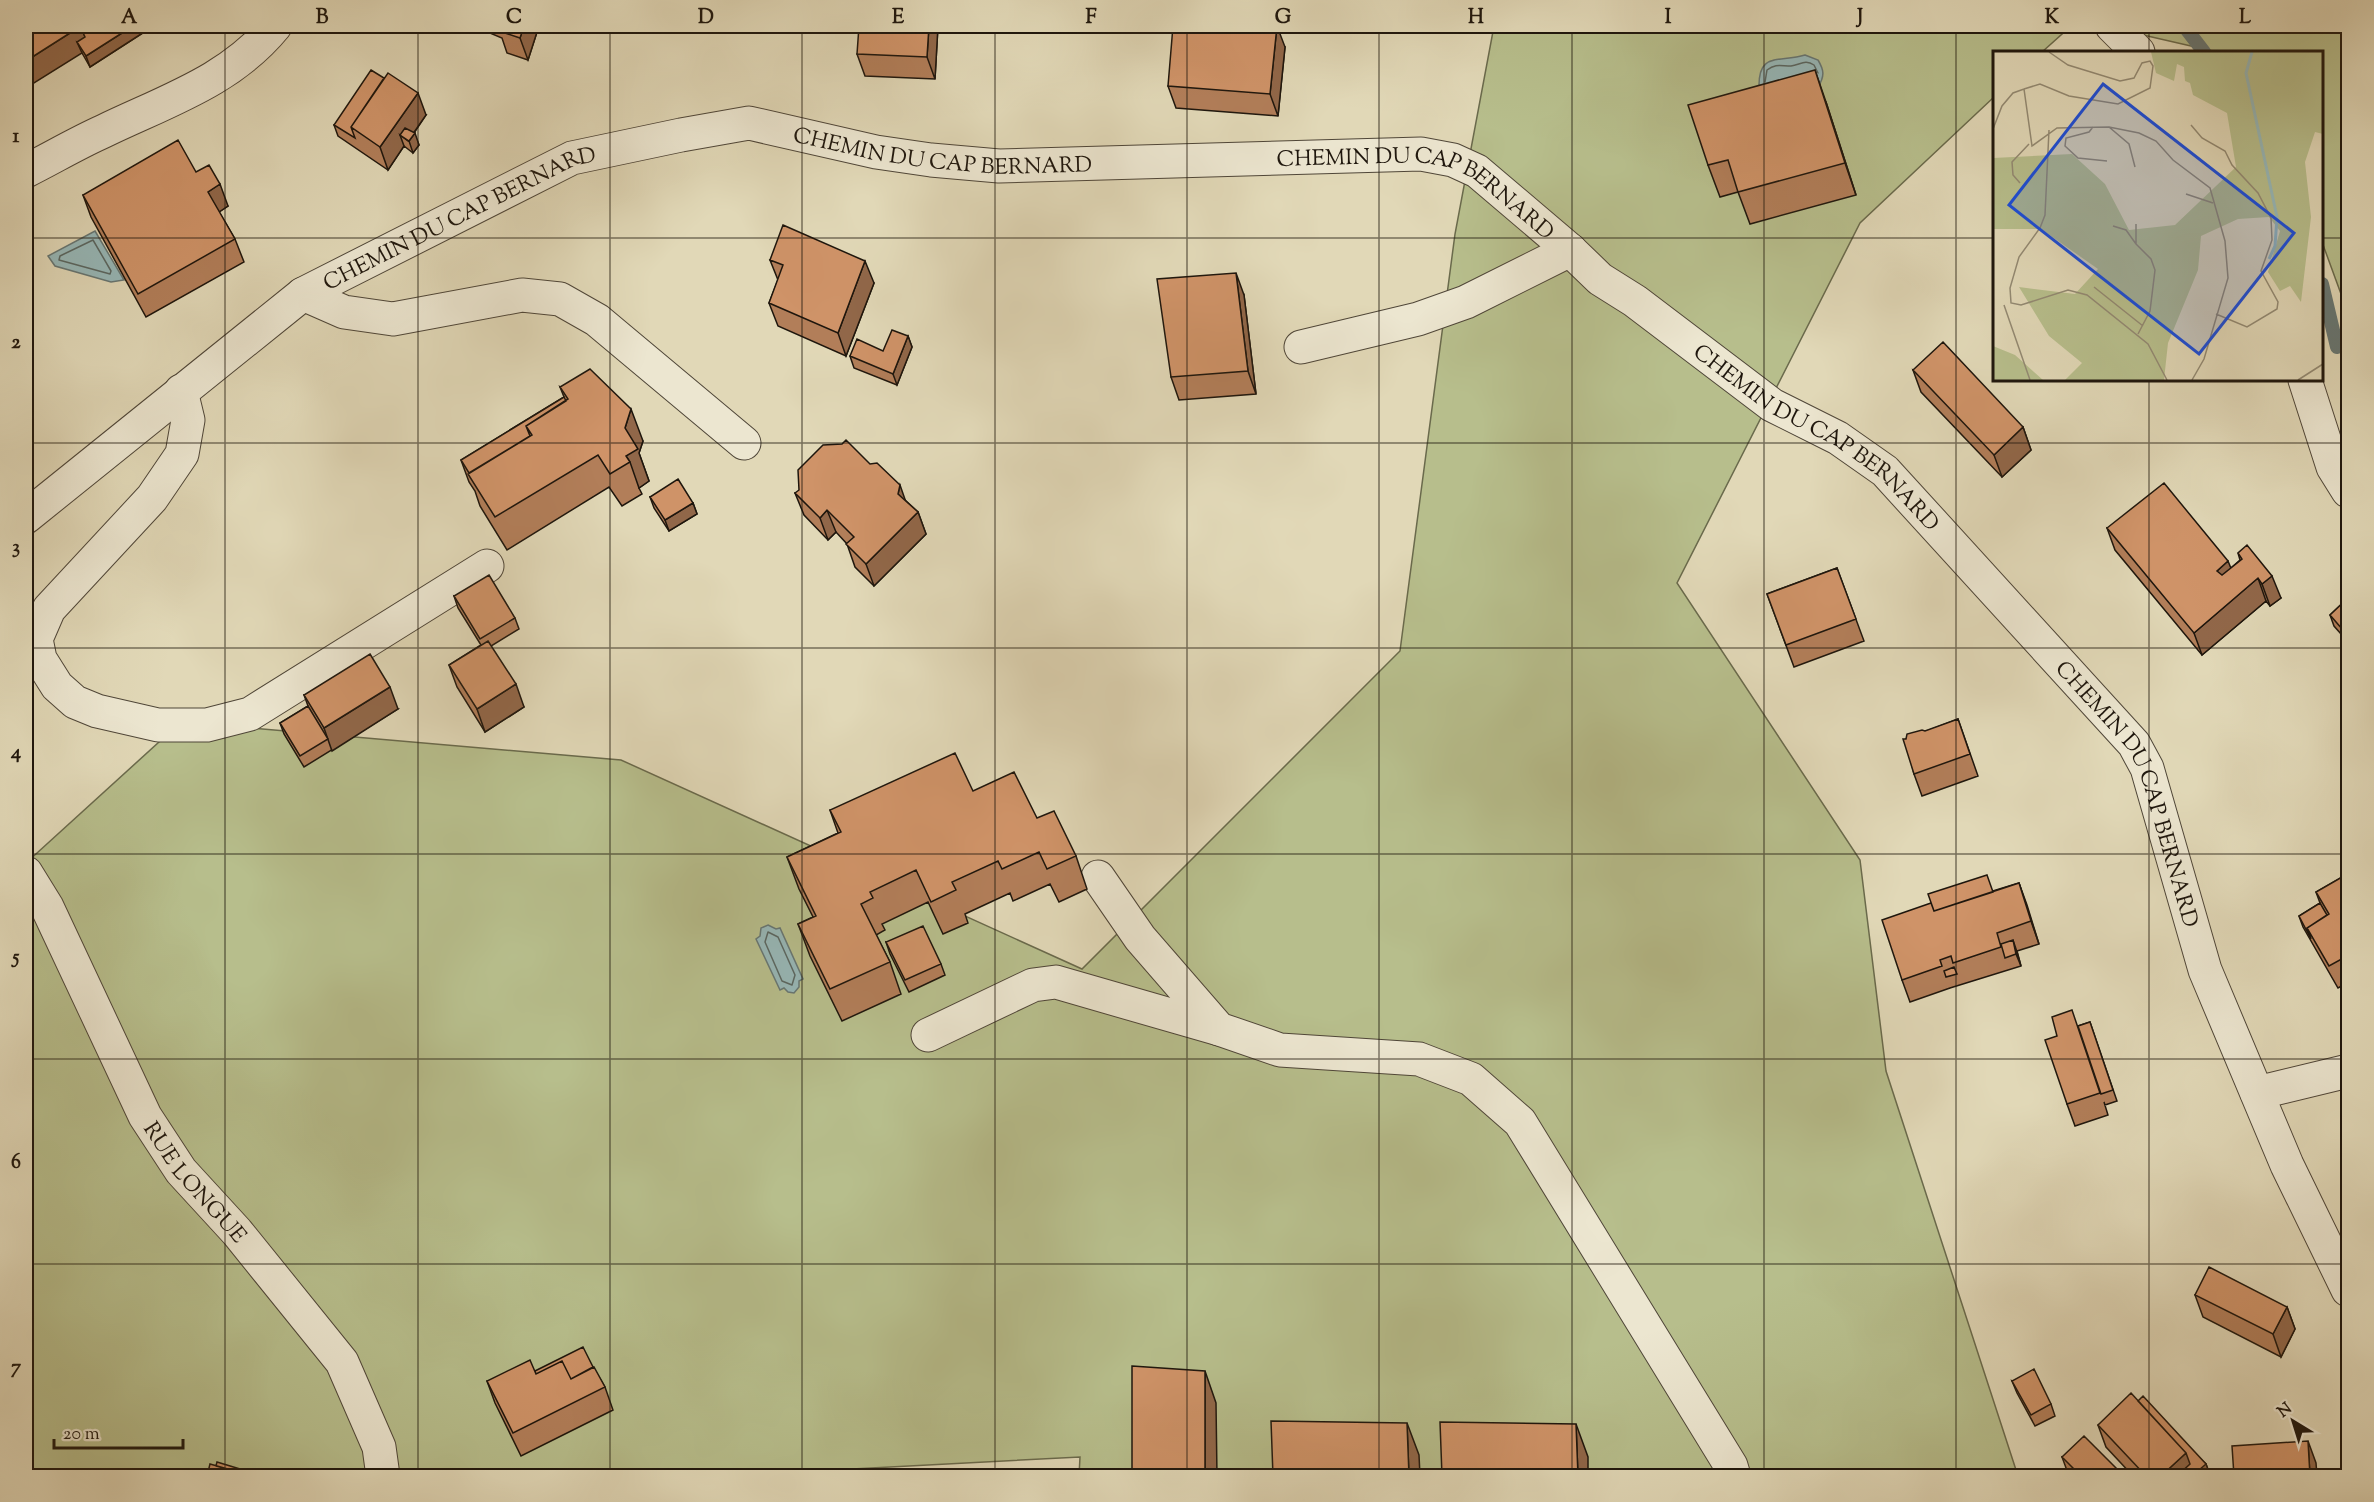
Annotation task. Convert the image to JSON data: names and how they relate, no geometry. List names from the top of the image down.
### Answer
{
  "streets": {
    "street": ["CHEMIN DU CAP BERNARD", "RUE LONGUE"]
  },
  "scale_bar": "20 m",
  "north": "top left",
  "grid": {
    "columns": [
      "A",
      "B",
      "C",
      "D",
      "E",
      "F",
      "G",
      "H",
      "I",
      "J",
      "K",
      "L"
    ],
    "rows": [
      "1",
      "2",
      "3",
      "4",
      "5",
      "6",
      "7"
    ]
  }
}
